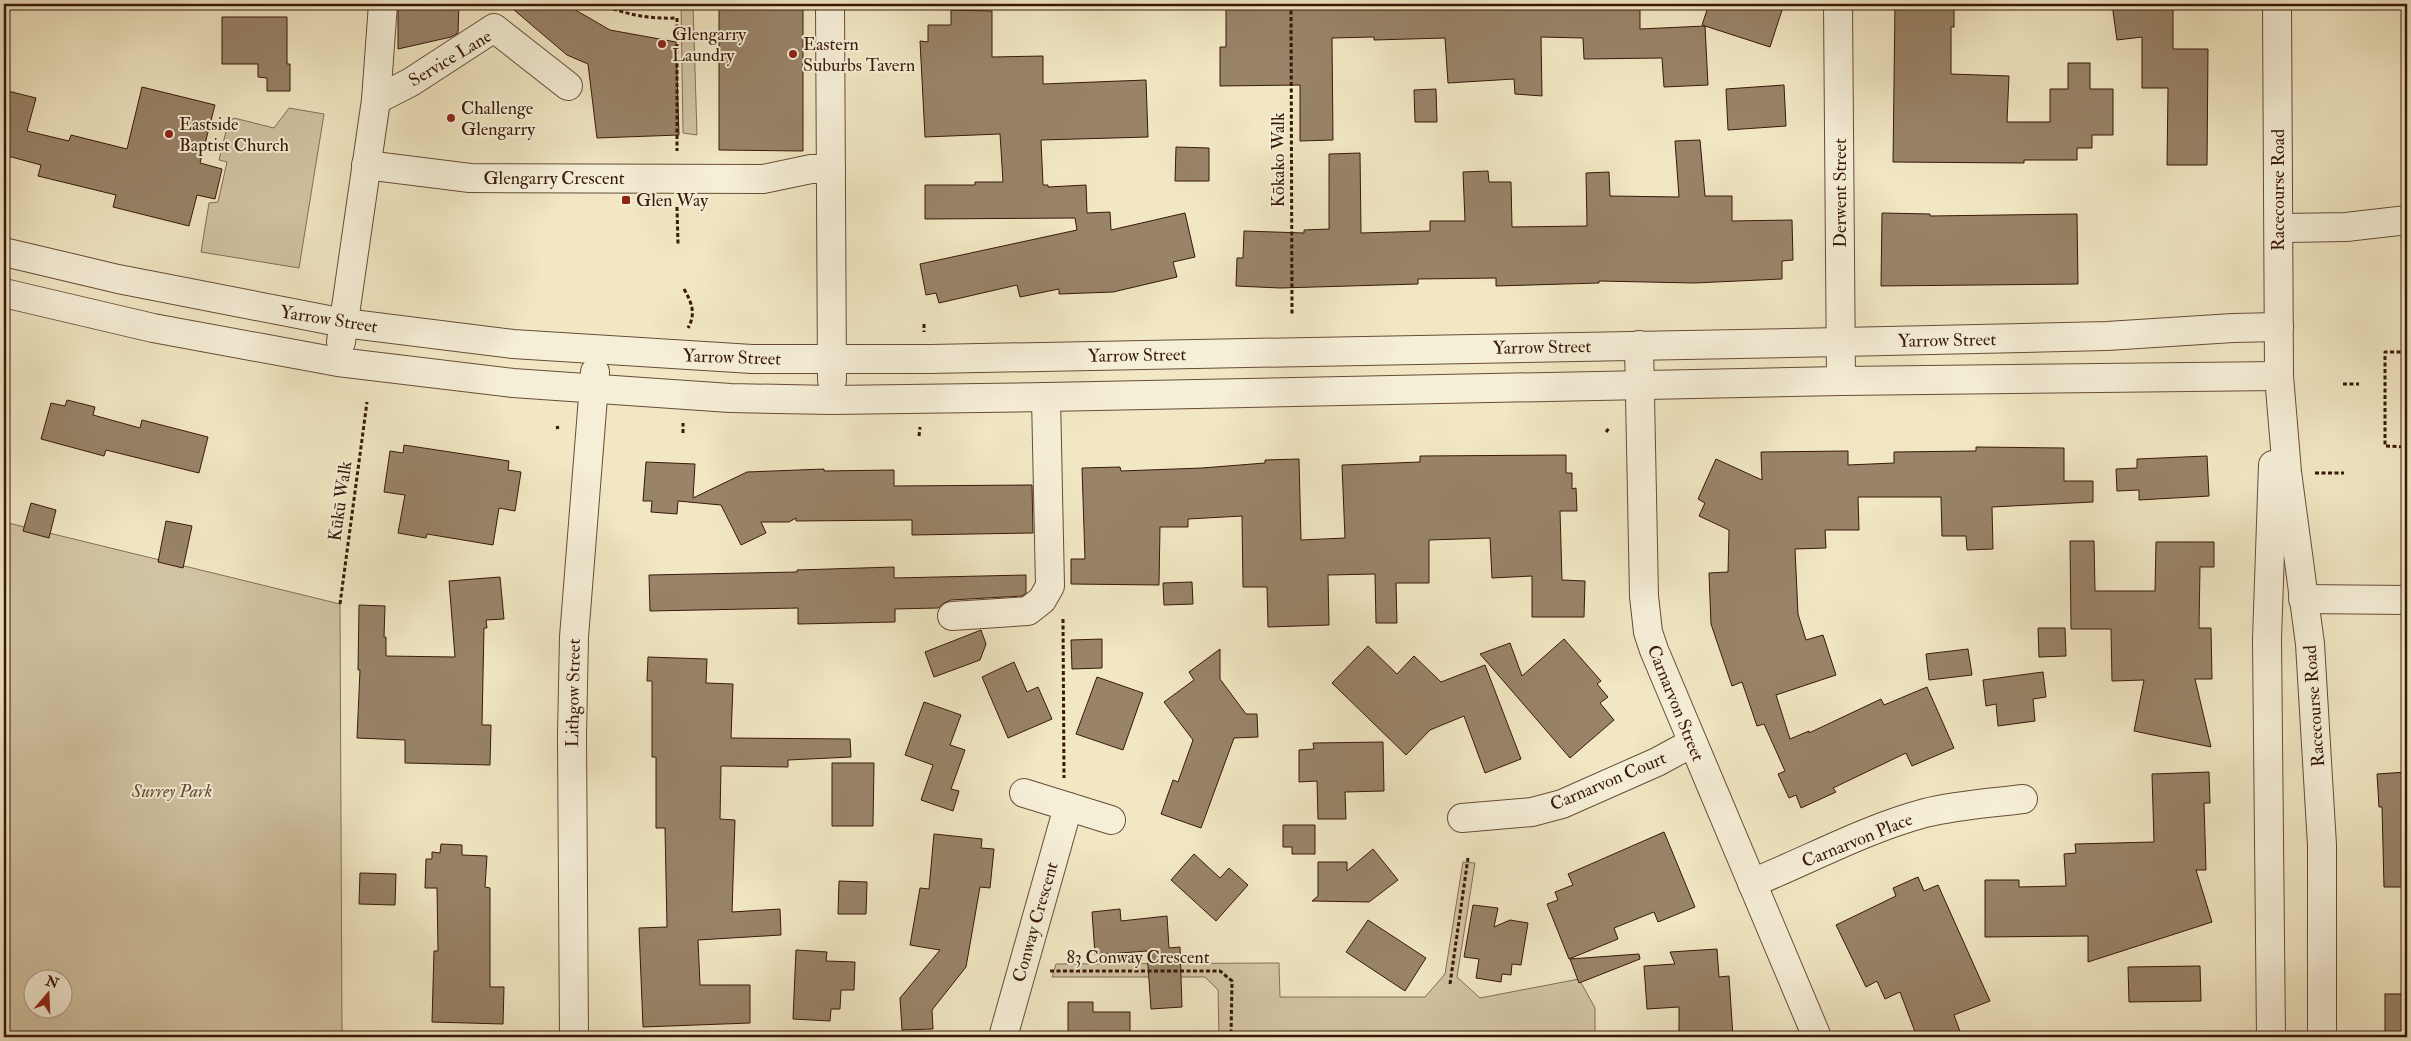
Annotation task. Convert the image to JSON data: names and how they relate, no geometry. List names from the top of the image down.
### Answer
{
  "streets": {
    "street": [
      "Service Lane",
      "Glengarry Crescent",
      "Racecourse Road",
      "Derwent Street",
      "Yarrow Street",
      "Lithgow Street",
      "Carnarvon Street",
      "Carnarvon Court",
      "Carnarvon Place",
      "Conway Crescent"
    ],
    "path": ["Kōkako Walk", "Kūkū Walk", "83 Conway Crescent"]
  },
  "crossings": [
    ["Racecourse Road", "Yarrow Street"],
    ["Derwent Street", "Yarrow Street"],
    ["Yarrow Street", "Lithgow Street"],
    ["Yarrow Street", "Carnarvon Street"],
    ["Carnarvon Street", "Carnarvon Court"],
    ["Carnarvon Street", "Carnarvon Place"]
  ],
  "parks": ["Surrey Park"],
  "places": {
    "other": [
      "Glengarry Laundry",
      "Eastern Suburbs Tavern",
      "Challenge Glengarry",
      "Eastside Baptist Church"
    ],
    "transit": ["Glen Way"]
  },
  "north": "top"
}
